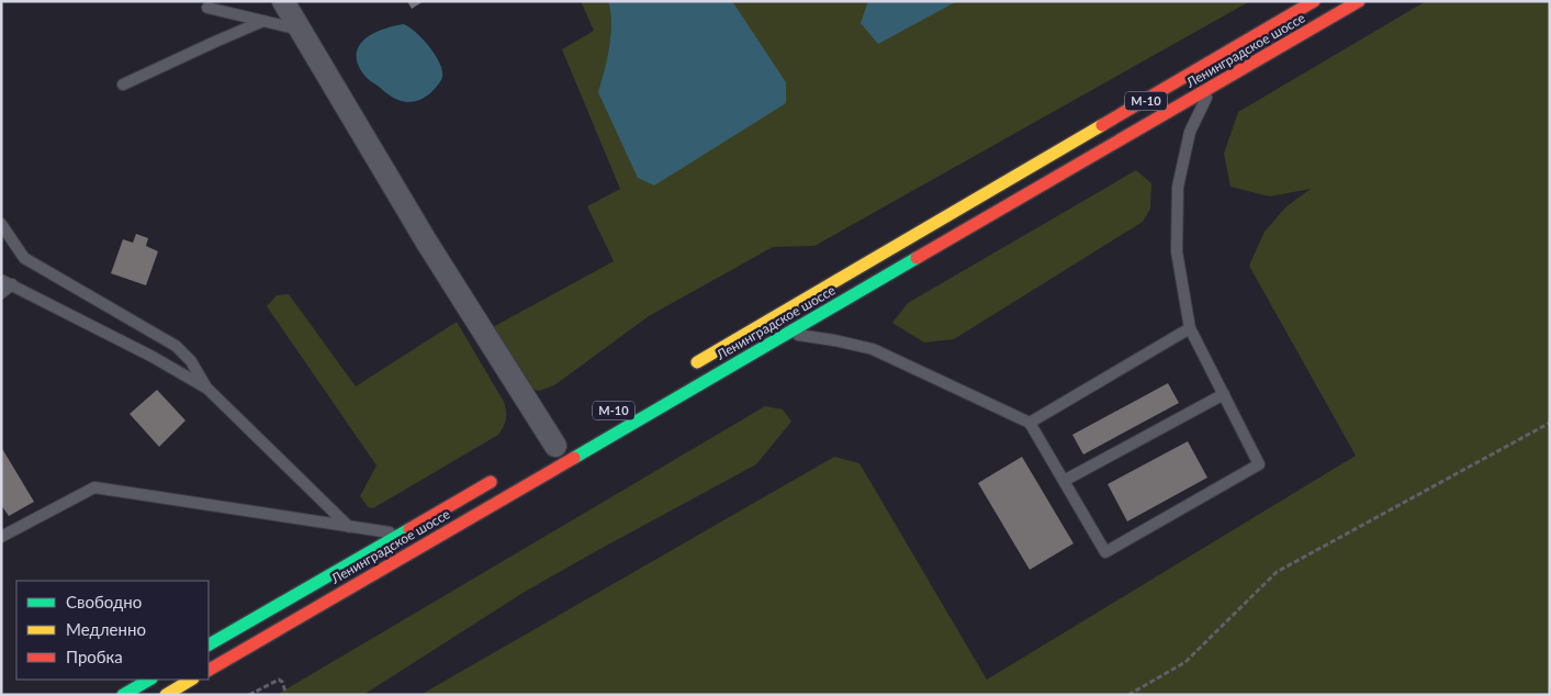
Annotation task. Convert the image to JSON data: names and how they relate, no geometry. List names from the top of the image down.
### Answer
{
  "streets": {
    "highway": ["Ленинградское шоссе", "М-10"]
  },
  "legend": ["Свободно", "Медленно", "Пробка"]
}
